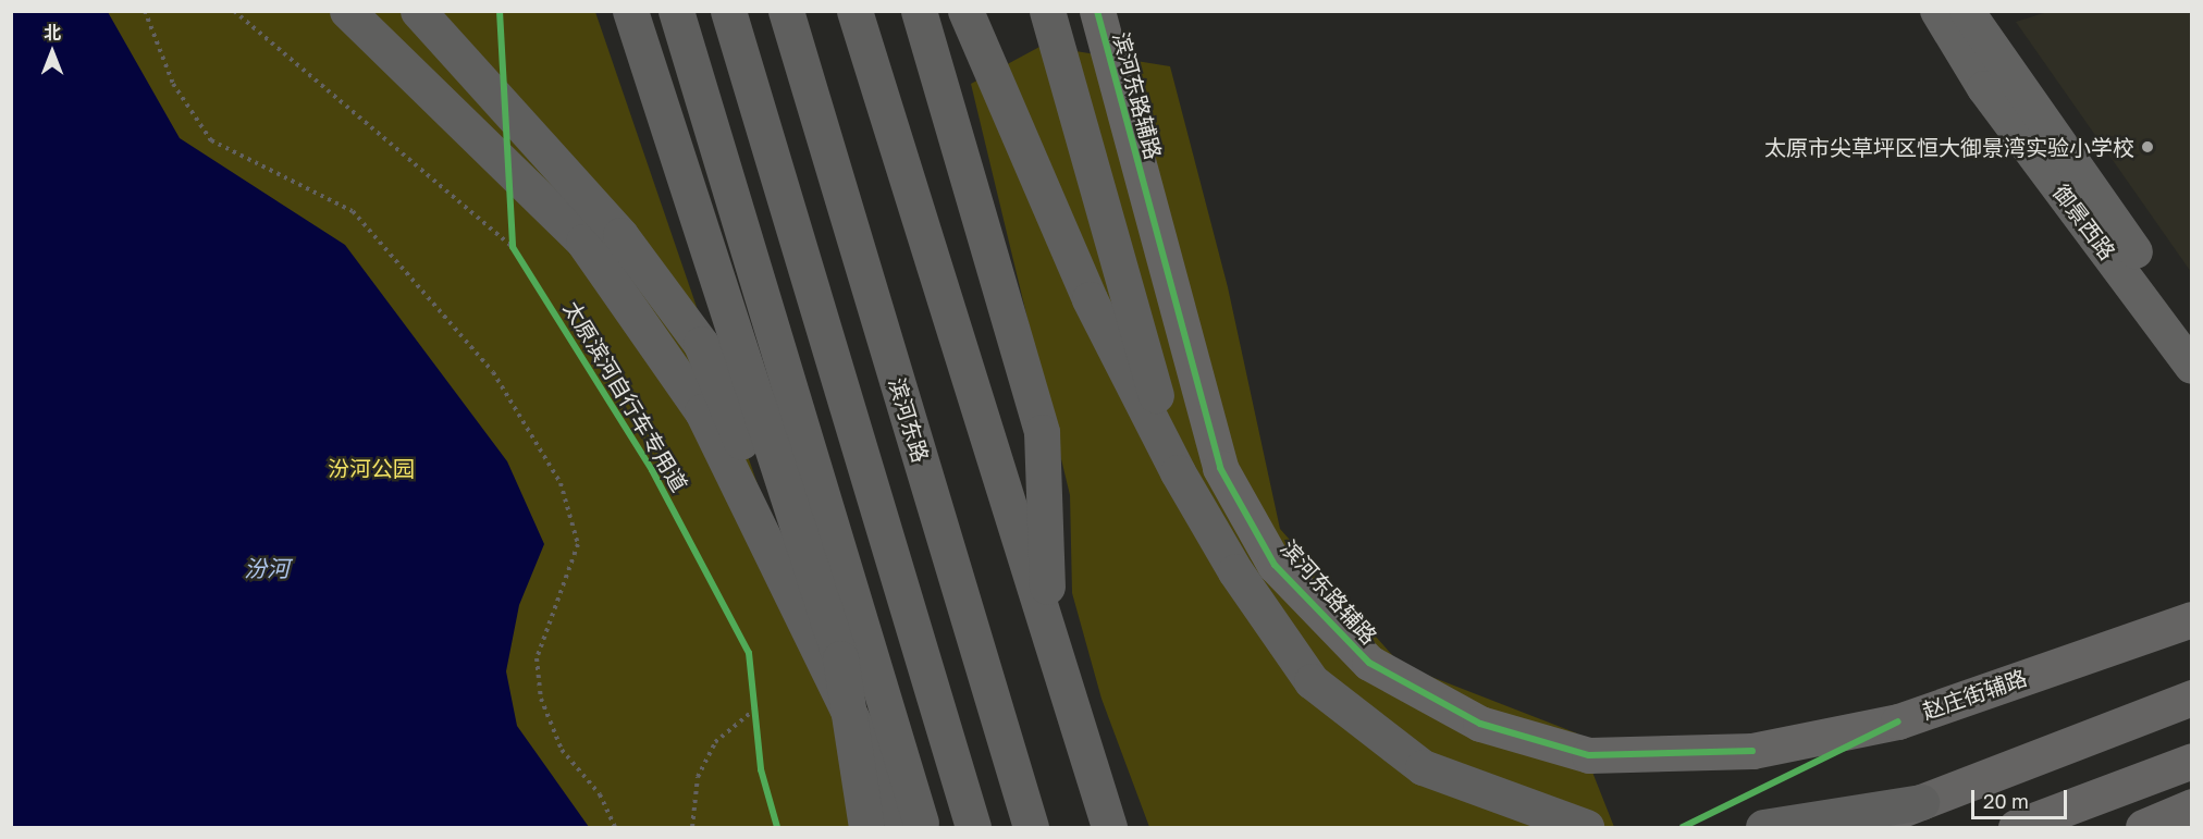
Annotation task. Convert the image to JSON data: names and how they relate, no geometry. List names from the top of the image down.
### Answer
{
  "streets": {
    "highway": ["滨河东路"],
    "street": ["滨河东路辅路", "御景西路", "赵庄街辅路"],
    "cycle path": ["太原滨河自行车专用道"]
  },
  "crossings": [
    ["滨河东路辅路", "赵庄街辅路"]
  ],
  "water": ["汾河"],
  "parks": ["汾河公园"],
  "places": ["太原市尖草坪区恒大御景湾实验小学校"],
  "scale_bar": "20 m",
  "north": "top"
}
